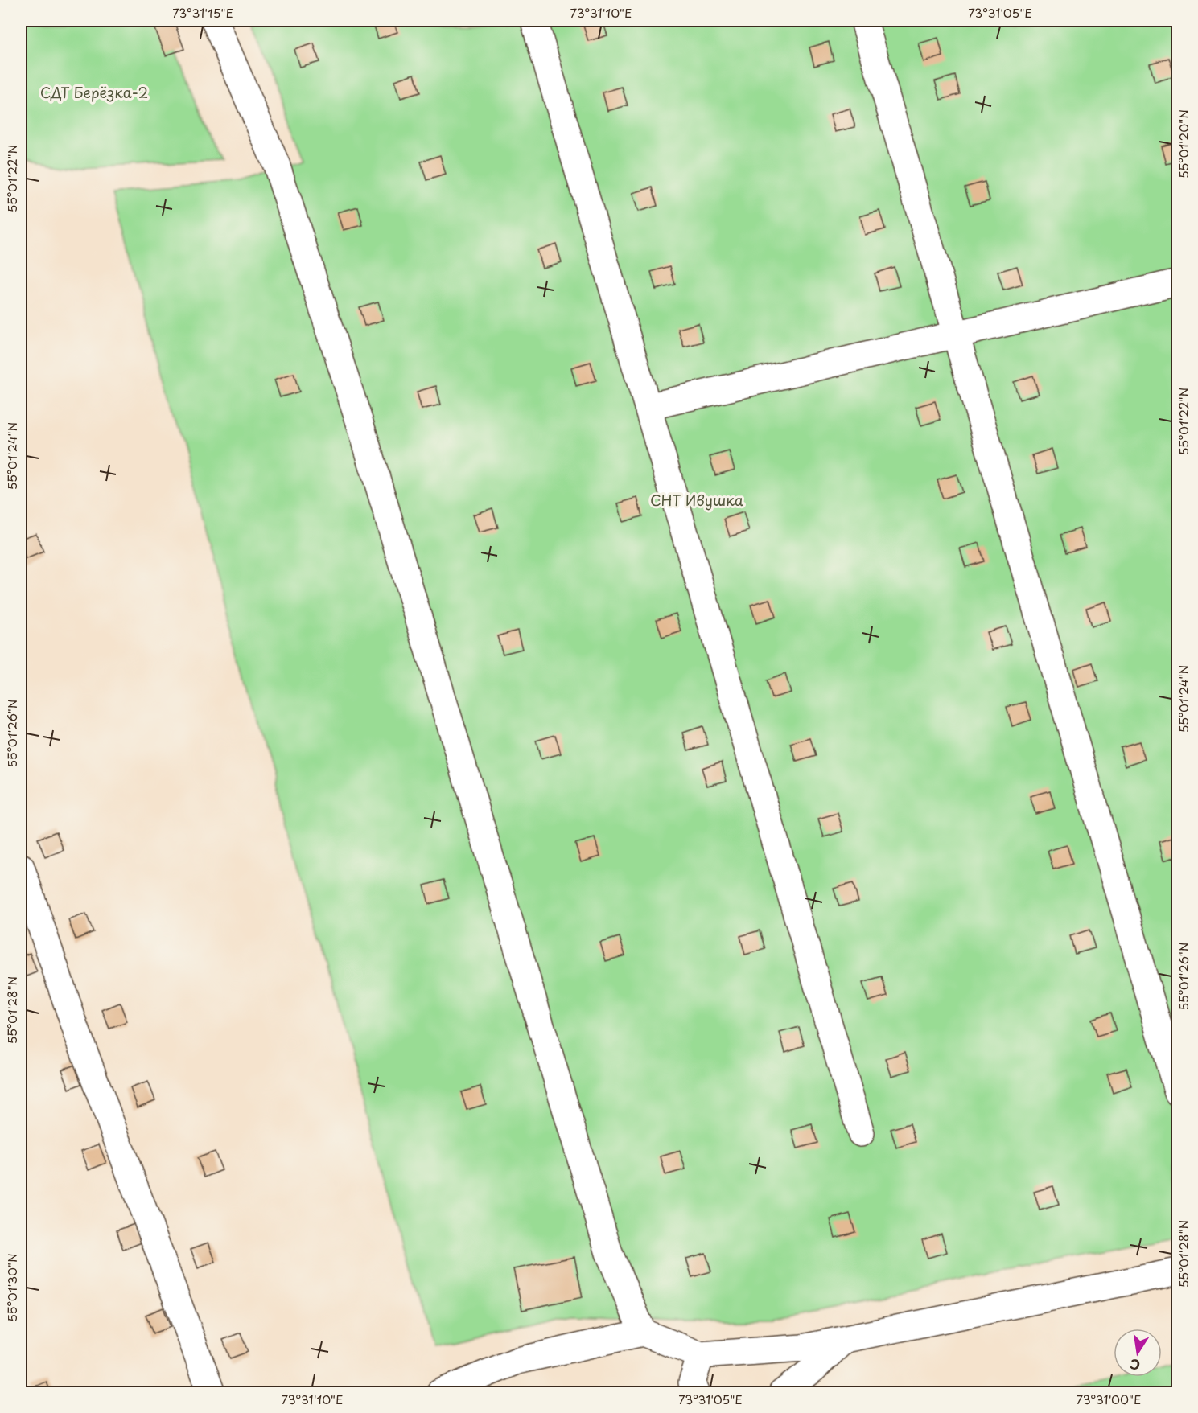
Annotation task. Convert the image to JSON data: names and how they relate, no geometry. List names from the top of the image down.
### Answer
{
  "parks": ["СДТ Берёзка-2", "СНТ Ивушка"],
  "north": "bottom",
  "coordinates": [
    "73°31'15\"E",
    "73°31'10\"E",
    "73°31'05\"E",
    "55°01'20\"N",
    "55°01'22\"N",
    "55°01'24\"N",
    "55°01'26\"N",
    "55°01'28\"N",
    "55°01'30\"N",
    "73°31'00\"E"
  ]
}
